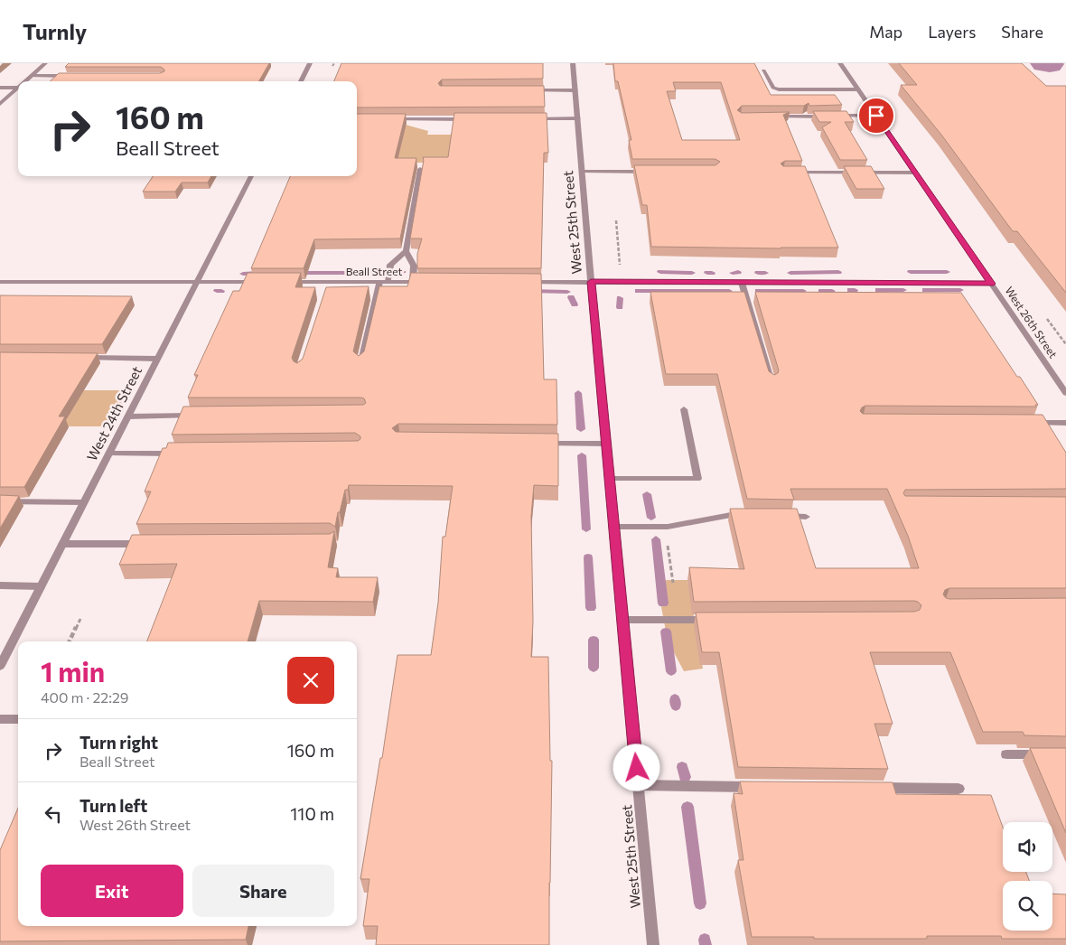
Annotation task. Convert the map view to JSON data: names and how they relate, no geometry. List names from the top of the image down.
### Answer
{
  "streets": {
    "street": [
      "West 25th Street",
      "Beall Street",
      "West 26th Street",
      "West 24th Street"
    ]
  },
  "page": {
    "header": "Turnly",
    "nav": ["Map", "Layers", "Share"],
    "turn": ["160 m", "Beall Street"],
    "heading": ["1 min", "400 m · 22:29"],
    "list": [
      {
        "name": "Turn right",
        "note": "Beall Street",
        "value": "160 m"
      },
      {
        "name": "Turn left",
        "note": "West 26th Street",
        "value": "110 m"
      }
    ],
    "buttons": ["Exit", "Share"]
  }
}
